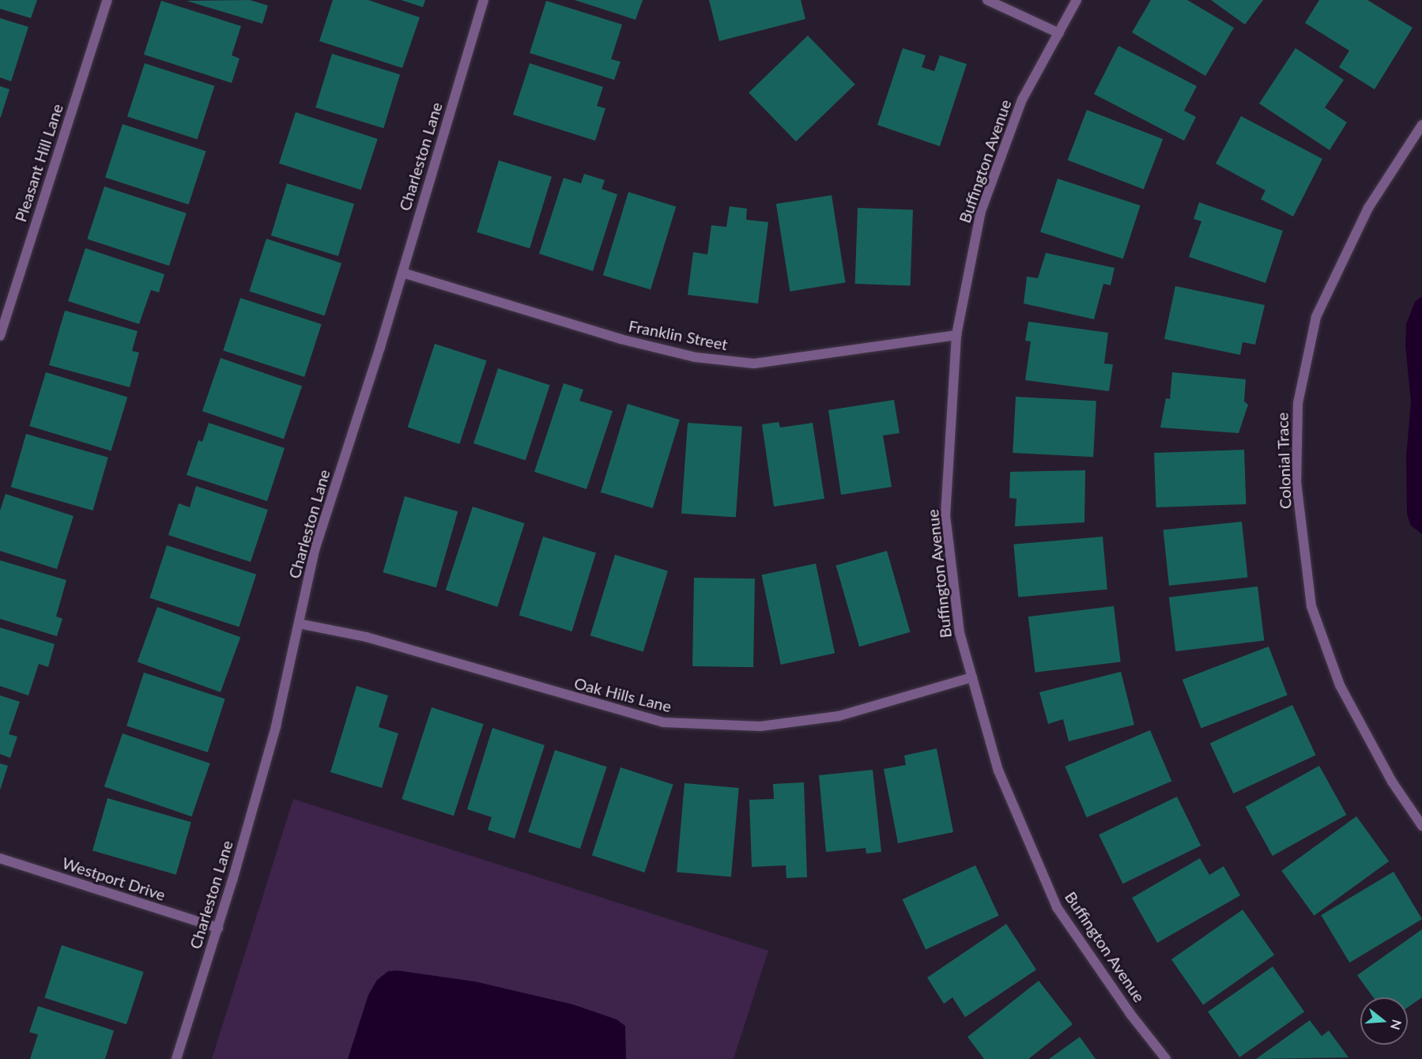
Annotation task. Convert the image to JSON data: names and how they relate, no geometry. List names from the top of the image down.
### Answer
{
  "streets": {
    "street": [
      "Charleston Lane",
      "Buffington Avenue",
      "Pleasant Hill Lane",
      "Franklin Street",
      "Colonial Trace",
      "Oak Hills Lane",
      "Westport Drive"
    ]
  },
  "crossings": [
    ["Charleston Lane", "Franklin Street"],
    ["Charleston Lane", "Oak Hills Lane"],
    ["Charleston Lane", "Westport Drive"],
    ["Buffington Avenue", "Franklin Street"],
    ["Buffington Avenue", "Oak Hills Lane"]
  ],
  "north": "right"
}
